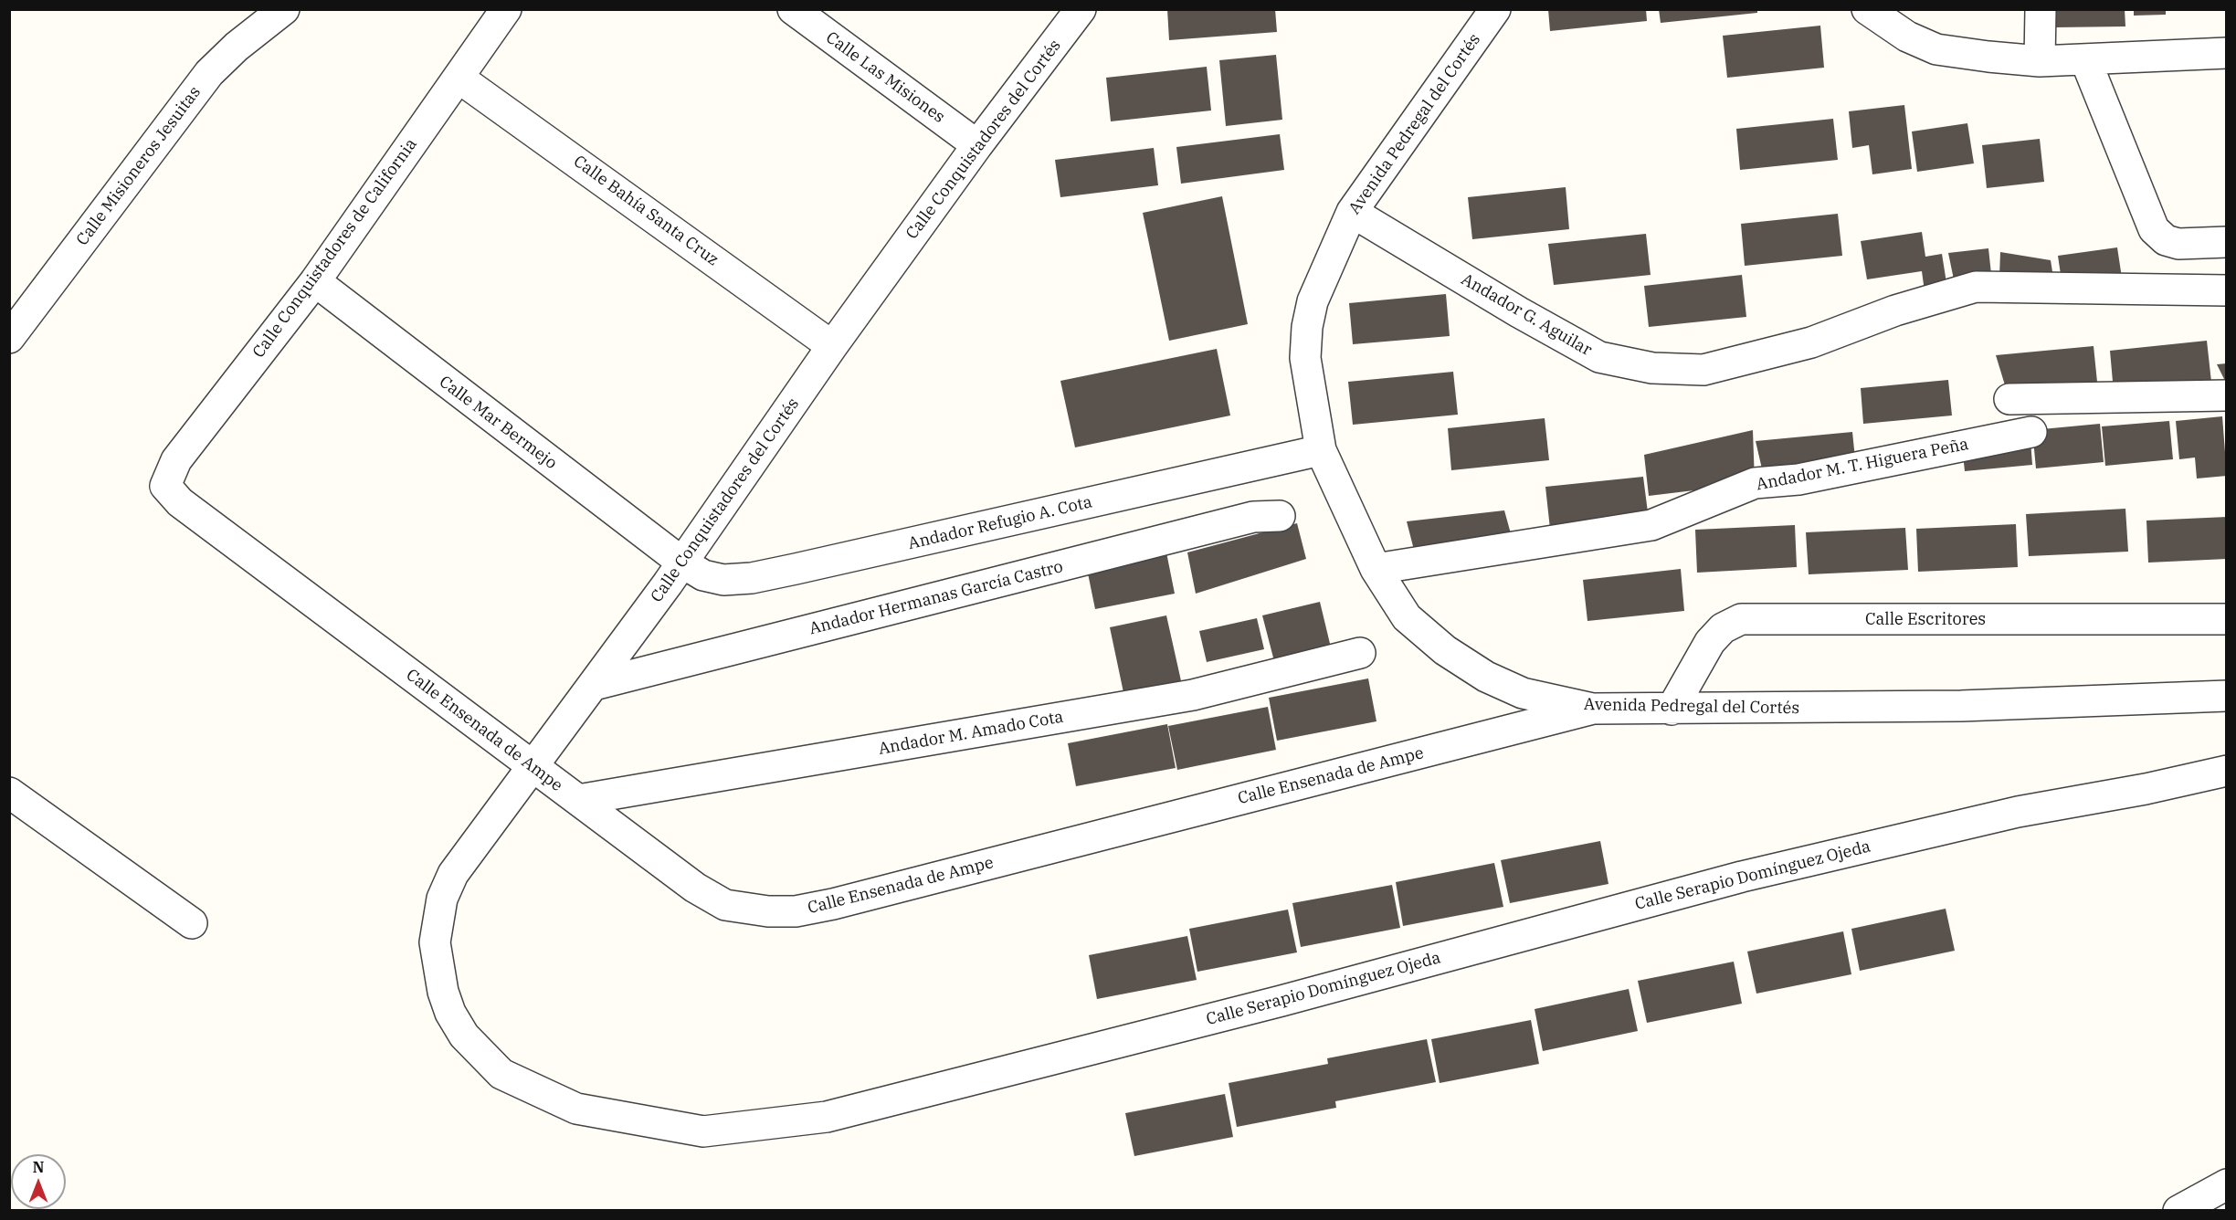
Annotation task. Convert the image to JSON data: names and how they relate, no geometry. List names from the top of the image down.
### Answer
{
  "streets": {
    "street": [
      "Calle Las Misiones",
      "Avenida Pedregal del Cortés",
      "Calle Conquistadores del Cortés",
      "Calle Misioneros Jesuitas",
      "Calle Bahía Santa Cruz",
      "Calle Conquistadores de California",
      "Andador G. Aguilar",
      "Calle Mar Bermejo",
      "Andador M. T. Higuera Peña",
      "Andador Refugio A. Cota",
      "Andador Hermanas García Castro",
      "Calle Escritores",
      "Calle Ensenada de Ampe",
      "Andador M. Amado Cota",
      "Calle Serapio Domínguez Ojeda"
    ]
  },
  "crossings": [
    ["Calle Las Misiones", "Calle Conquistadores del Cortés"],
    ["Avenida Pedregal del Cortés", "Andador G. Aguilar"],
    ["Avenida Pedregal del Cortés", "Andador M. T. Higuera Peña"],
    ["Avenida Pedregal del Cortés", "Andador Refugio A. Cota"],
    ["Avenida Pedregal del Cortés", "Calle Escritores"],
    ["Avenida Pedregal del Cortés", "Calle Ensenada de Ampe"],
    ["Calle Conquistadores del Cortés", "Calle Bahía Santa Cruz"],
    ["Calle Conquistadores del Cortés", "Calle Mar Bermejo"],
    ["Calle Conquistadores del Cortés", "Andador Refugio A. Cota"],
    ["Calle Conquistadores del Cortés", "Andador Hermanas García Castro"],
    ["Calle Conquistadores del Cortés", "Calle Ensenada de Ampe"],
    ["Calle Conquistadores del Cortés", "Calle Serapio Domínguez Ojeda"],
    ["Calle Bahía Santa Cruz", "Calle Conquistadores de California"],
    ["Calle Conquistadores de California", "Calle Mar Bermejo"],
    ["Calle Conquistadores de California", "Calle Ensenada de Ampe"],
    ["Calle Mar Bermejo", "Andador Refugio A. Cota"],
    ["Calle Ensenada de Ampe", "Andador M. Amado Cota"]
  ],
  "north": "top"
}
